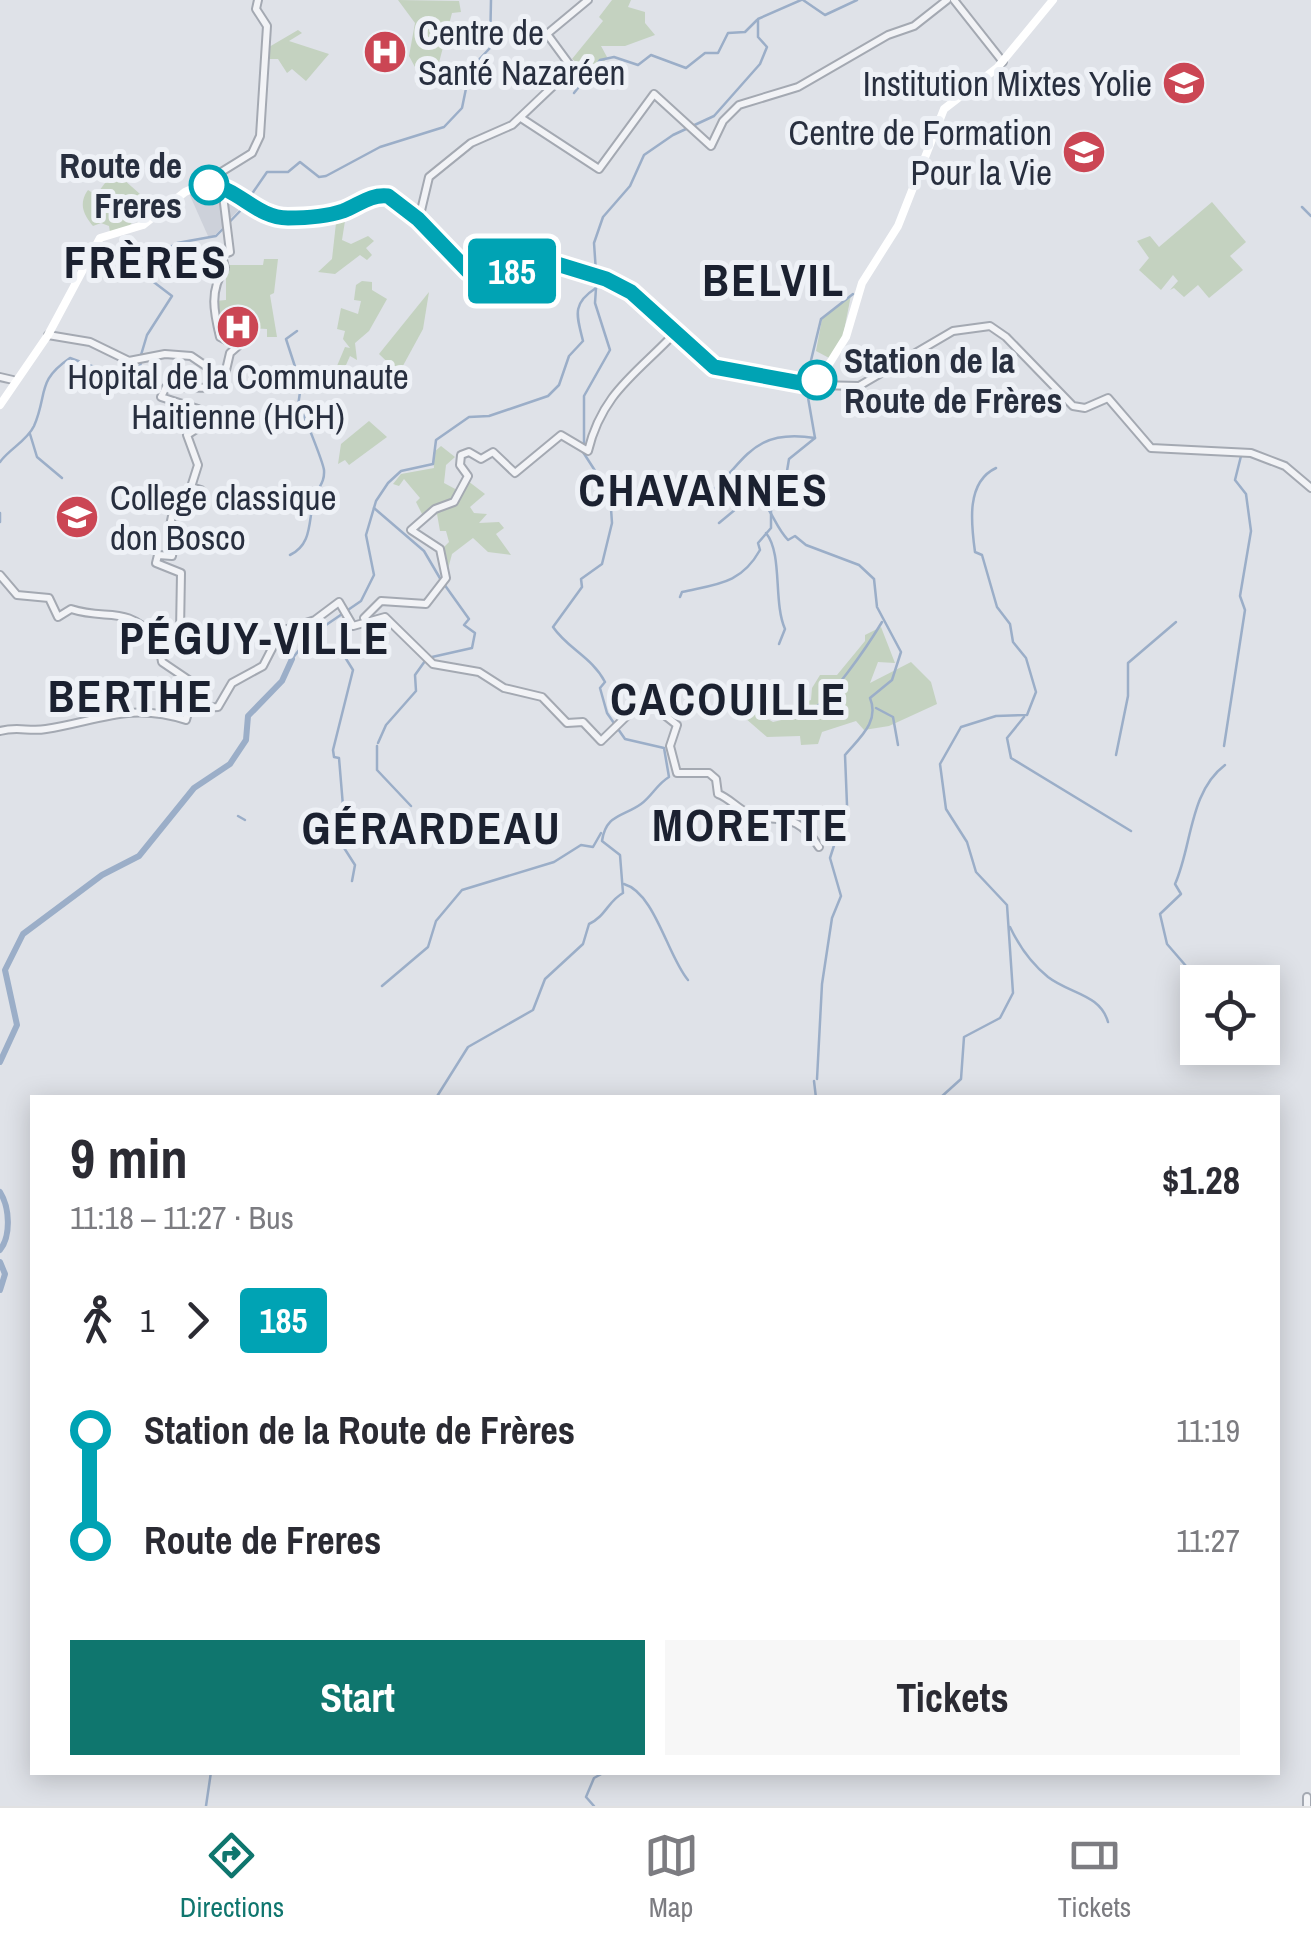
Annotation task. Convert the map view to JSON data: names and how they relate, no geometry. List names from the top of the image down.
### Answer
{
  "districts": [
    "FRÈRES",
    "BELVIL",
    "CHAVANNES",
    "PÉGUY-VILLE",
    "BERTHE",
    "CACOUILLE",
    "MORETTE",
    "GÉRARDEAU"
  ],
  "places": {
    "hospital": ["Centre de Santé Nazaréen", "Hopital de la Communaute Haitienne (HCH)"],
    "school or university": ["Institution Mixtes Yolie", "Centre de Formation Pour la Vie", "College classique don Bosco"],
    "other": ["Route de Freres", "Station de la Route de Frères"]
  },
  "lines": ["bus line 185"],
  "page": {
    "on_map": "185",
    "heading": ["9 min", "11:18 – 11:27 · Bus", "$1.28"],
    "legs": ["1", "185"],
    "list": [
      {
        "name": "Station de la Route de Frères",
        "value": "11:19"
      },
      {
        "name": "Route de Freres",
        "value": "11:27"
      }
    ],
    "buttons": ["Start", "Tickets"],
    "tabs": ["Directions", "Map", "Tickets"]
  }
}
